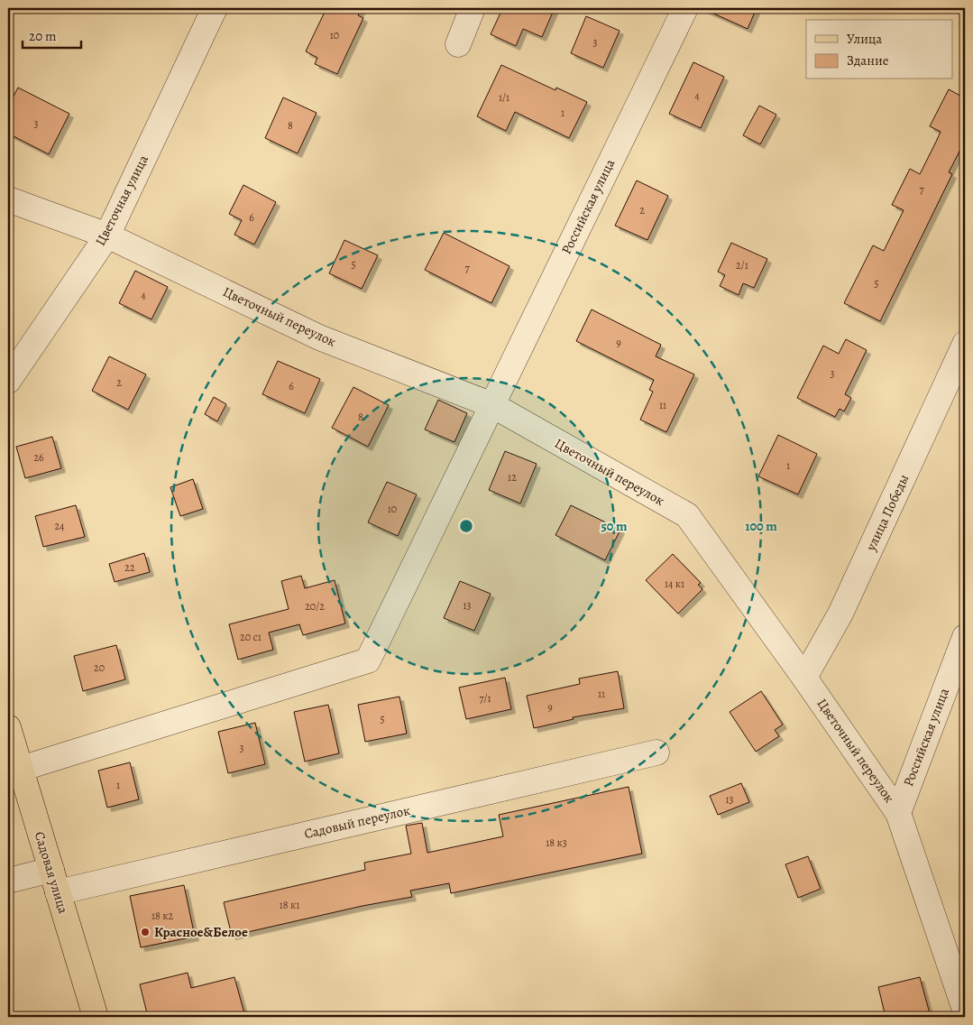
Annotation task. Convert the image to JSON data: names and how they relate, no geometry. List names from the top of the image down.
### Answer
{
  "streets": {
    "main road": ["Садовая улица"],
    "street": [
      "Цветочная улица",
      "Российская улица",
      "Цветочный переулок",
      "улица Победы",
      "Садовый переулок"
    ]
  },
  "crossings": [
    ["Цветочная улица", "Цветочный переулок"],
    ["Российская улица", "Цветочный переулок"],
    ["Российская улица", "Садовая улица"],
    ["Цветочный переулок", "улица Победы"],
    ["Садовый переулок", "Садовая улица"]
  ],
  "places": ["Красное&Белое"],
  "house_numbers": [
    "10",
    "3",
    "4",
    "1/1",
    "1",
    "3",
    "8",
    "7",
    "2",
    "6",
    "5",
    "2/1",
    "7",
    "5",
    "4",
    "9",
    "3",
    "2",
    "6",
    "11",
    "8",
    "26",
    "1",
    "12",
    "10",
    "24",
    "22",
    "14 к1",
    "13",
    "20/2",
    "20 с1",
    "20",
    "11",
    "7/1",
    "9",
    "5",
    "3",
    "1",
    "13",
    "18 к3",
    "18 к1",
    "18 к2"
  ],
  "legend": ["Улица", "Здание"],
  "scale_bar": "20 m",
  "rings": ["50 m", "100 m"]
}
